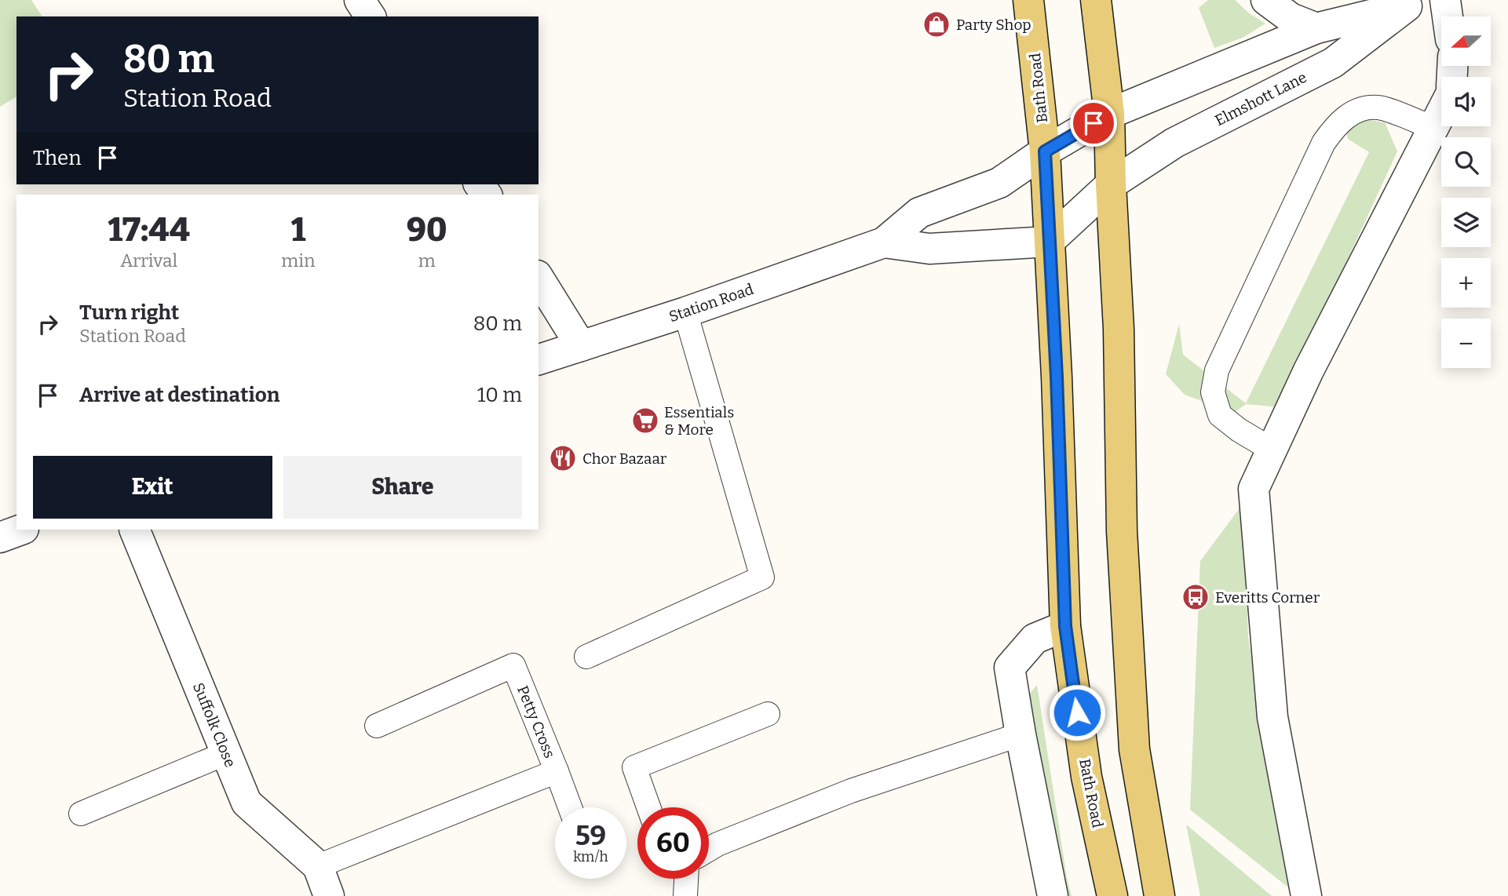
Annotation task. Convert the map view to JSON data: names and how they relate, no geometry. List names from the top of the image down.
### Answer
{
  "streets": {
    "main road": ["Bath Road"],
    "street": ["Elmshott Lane", "Station Road", "Suffolk Close"],
    "lane": ["Petty Cross"]
  },
  "crossings": [
    ["Bath Road", "Station Road"],
    ["Elmshott Lane", "Station Road"],
    ["Petty Cross", "Suffolk Close"]
  ],
  "places": {
    "shop": ["Party Shop"],
    "supermarket": ["Essentials & More"],
    "restaurant": ["Chor Bazaar"],
    "bus stop": ["Everitts Corner"]
  },
  "north": "left",
  "page": {
    "map_buttons": ["+", "−"],
    "turn": ["80 m", "Station Road"],
    "then": "Then",
    "eta": [
      "17:44",
      "Arrival",
      "1",
      "min",
      "90",
      "m"
    ],
    "list": [
      {
        "name": "Turn right",
        "note": "Station Road",
        "value": "80 m"
      },
      {
        "name": "Arrive at destination",
        "value": "10 m"
      }
    ],
    "buttons": ["Exit", "Share"],
    "speed": "59 km/h",
    "limit": "60"
  }
}
